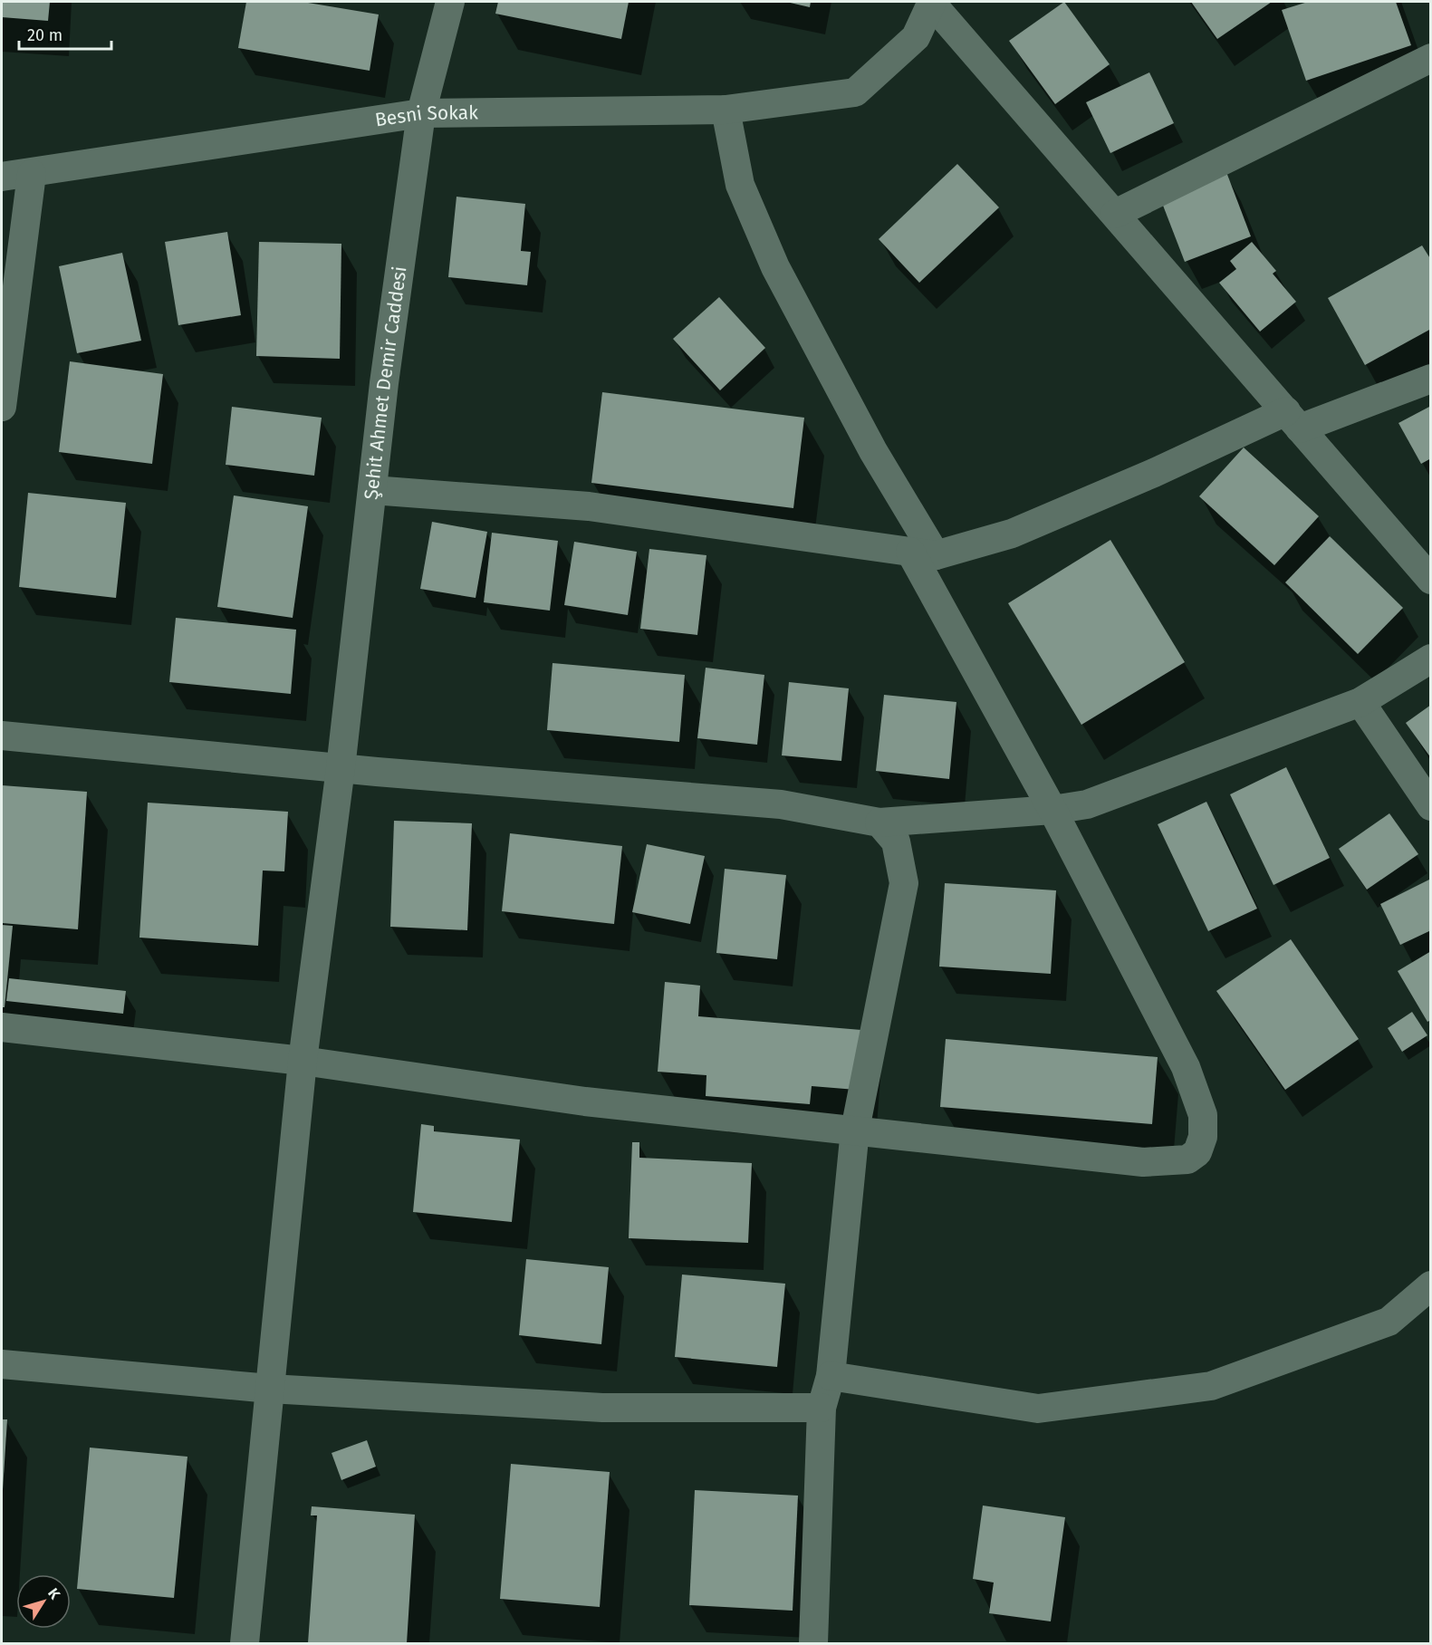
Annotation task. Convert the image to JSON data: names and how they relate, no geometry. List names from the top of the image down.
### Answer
{
  "streets": {
    "street": ["Besni Sokak", "Şehit Ahmet Demir Caddesi"]
  },
  "crossings": [
    ["Besni Sokak", "Şehit Ahmet Demir Caddesi"]
  ],
  "scale_bar": "20 m",
  "north": "top right"
}
